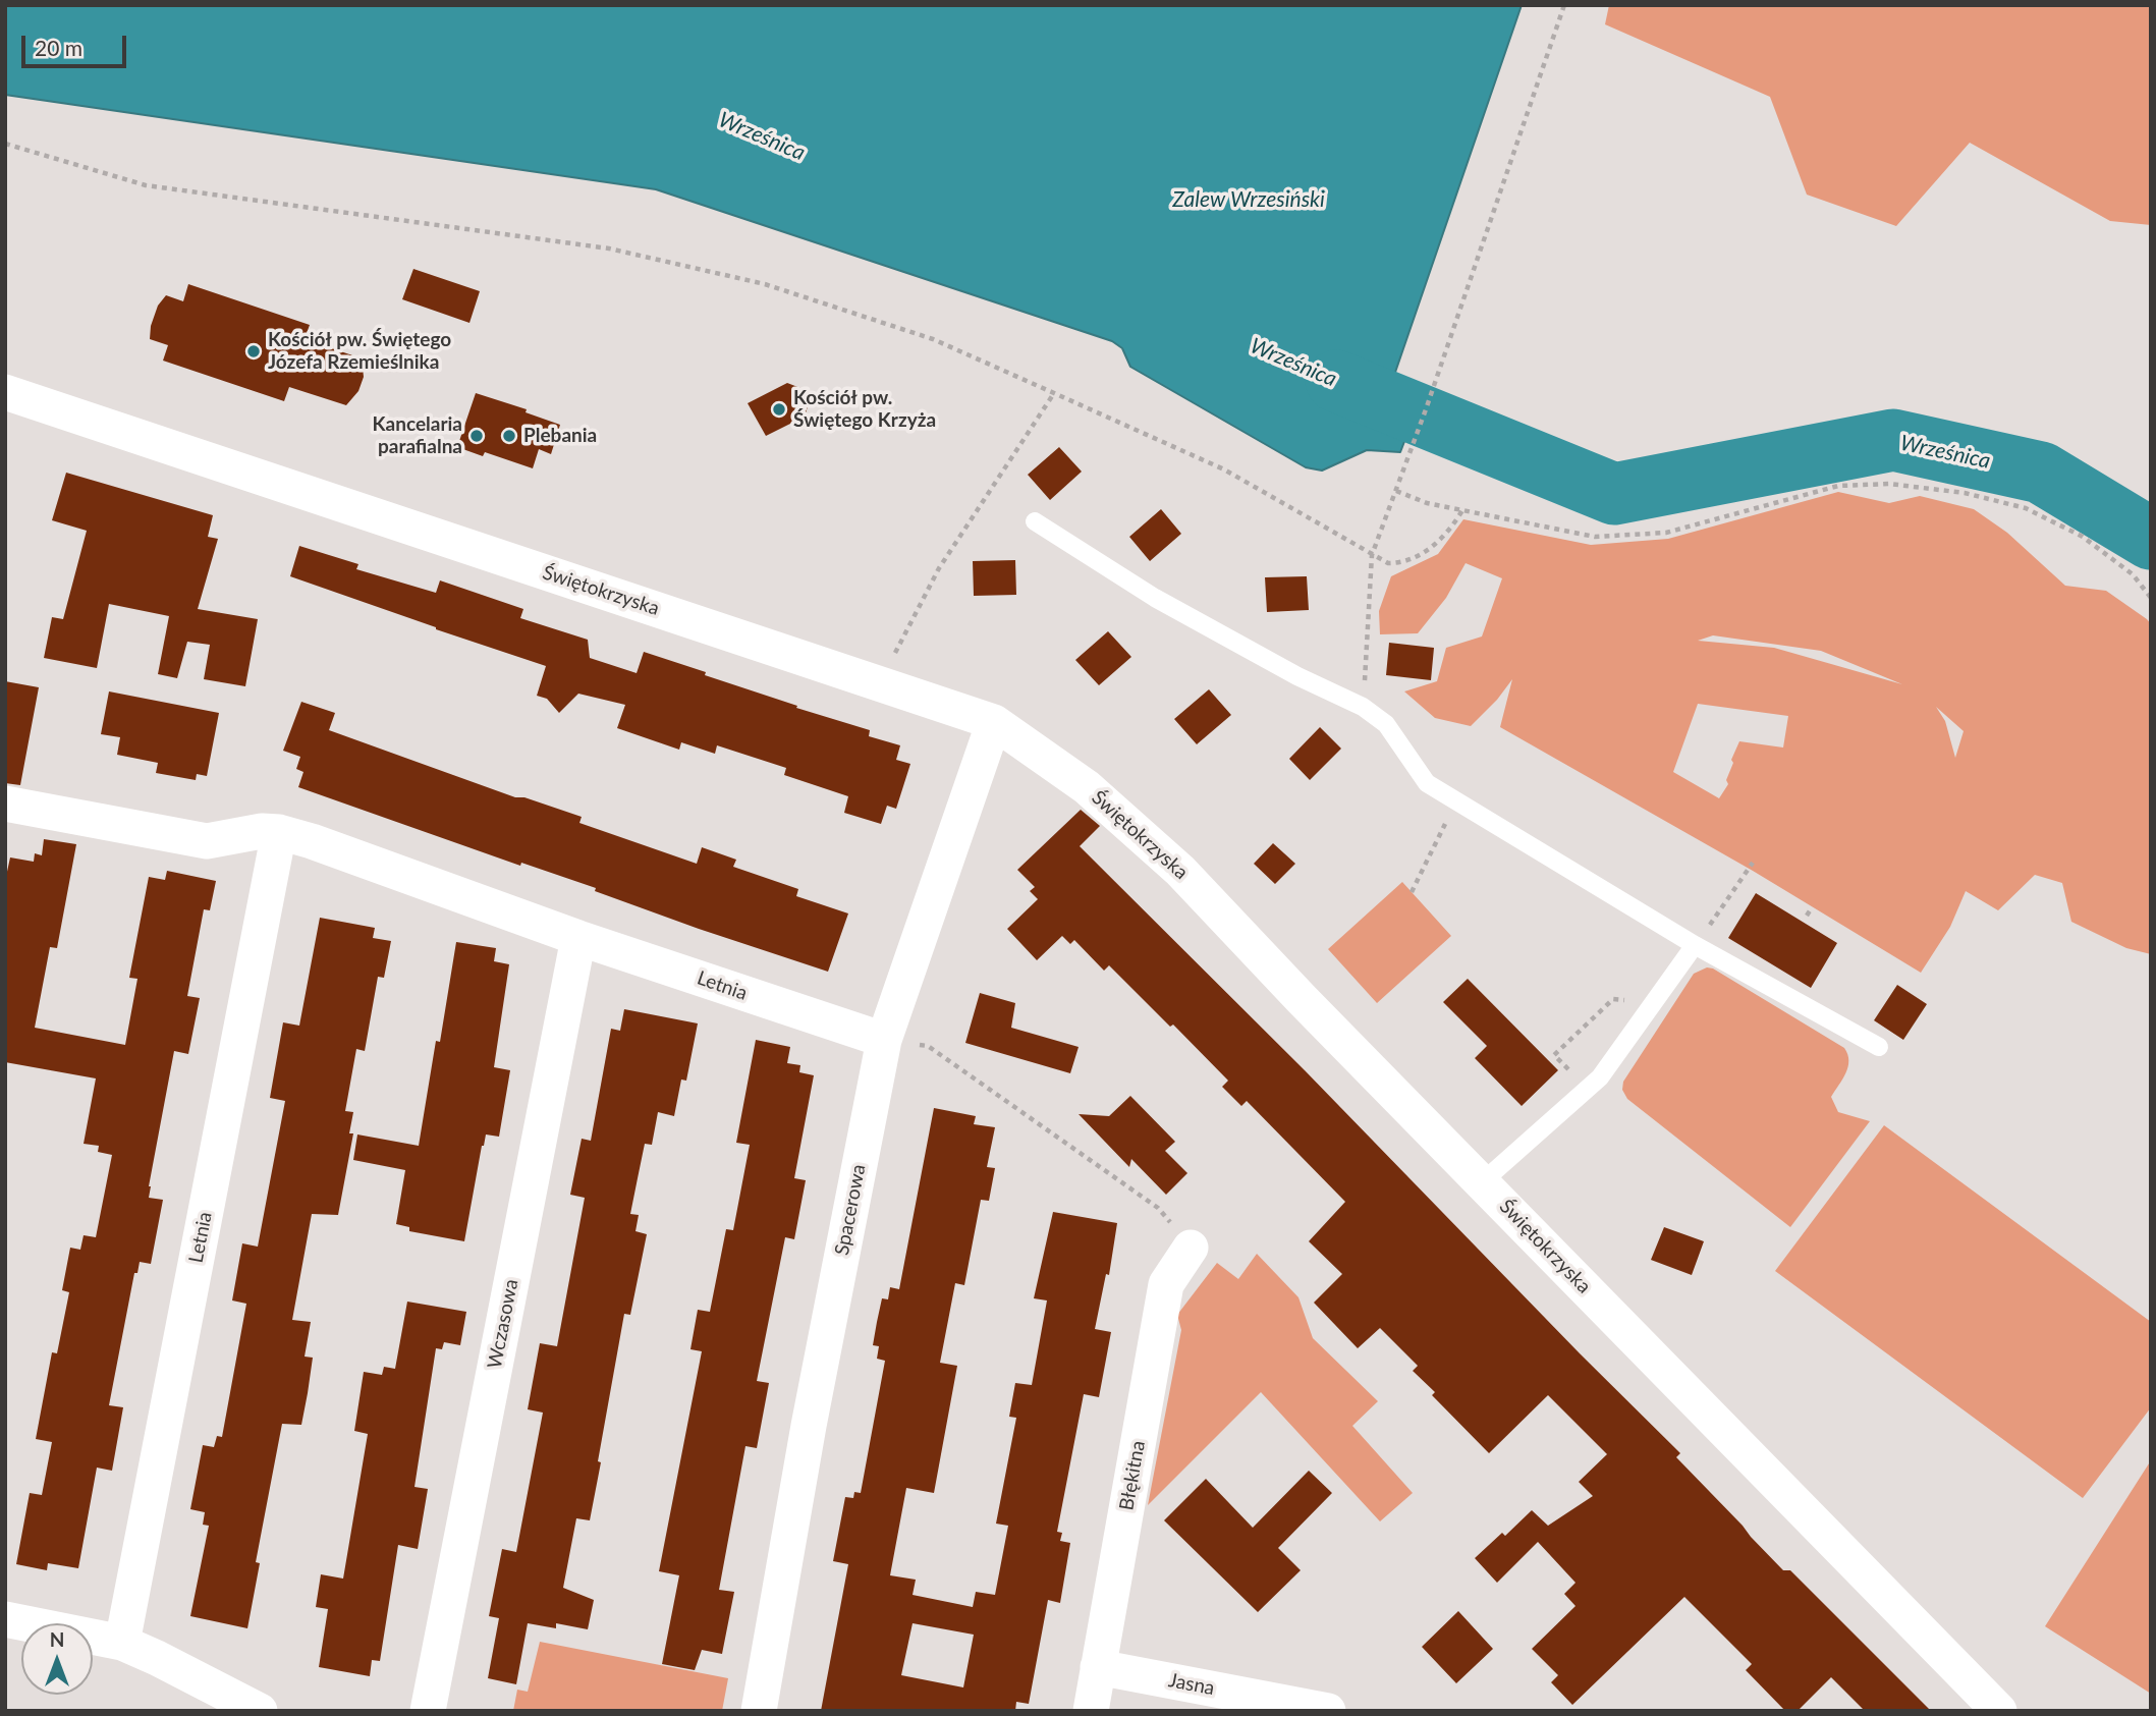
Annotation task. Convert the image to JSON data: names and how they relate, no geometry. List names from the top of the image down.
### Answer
{
  "streets": {
    "street": [
      "Świętokrzyska",
      "Letnia",
      "Spacerowa",
      "Wczasowa",
      "Błękitna",
      "Jasna"
    ]
  },
  "crossings": [
    ["Świętokrzyska", "Spacerowa"],
    ["Letnia", "Spacerowa"],
    ["Letnia", "Wczasowa"],
    ["Błękitna", "Jasna"]
  ],
  "water": ["Wrześnica", "Zalew Wrzesiński"],
  "places": [
    "Kościół pw. Świętego Józefa Rzemieślnika",
    "Kościół pw. Świętego Krzyża",
    "Kancelaria parafialna",
    "Plebania"
  ],
  "scale_bar": "20 m",
  "north": "top"
}
